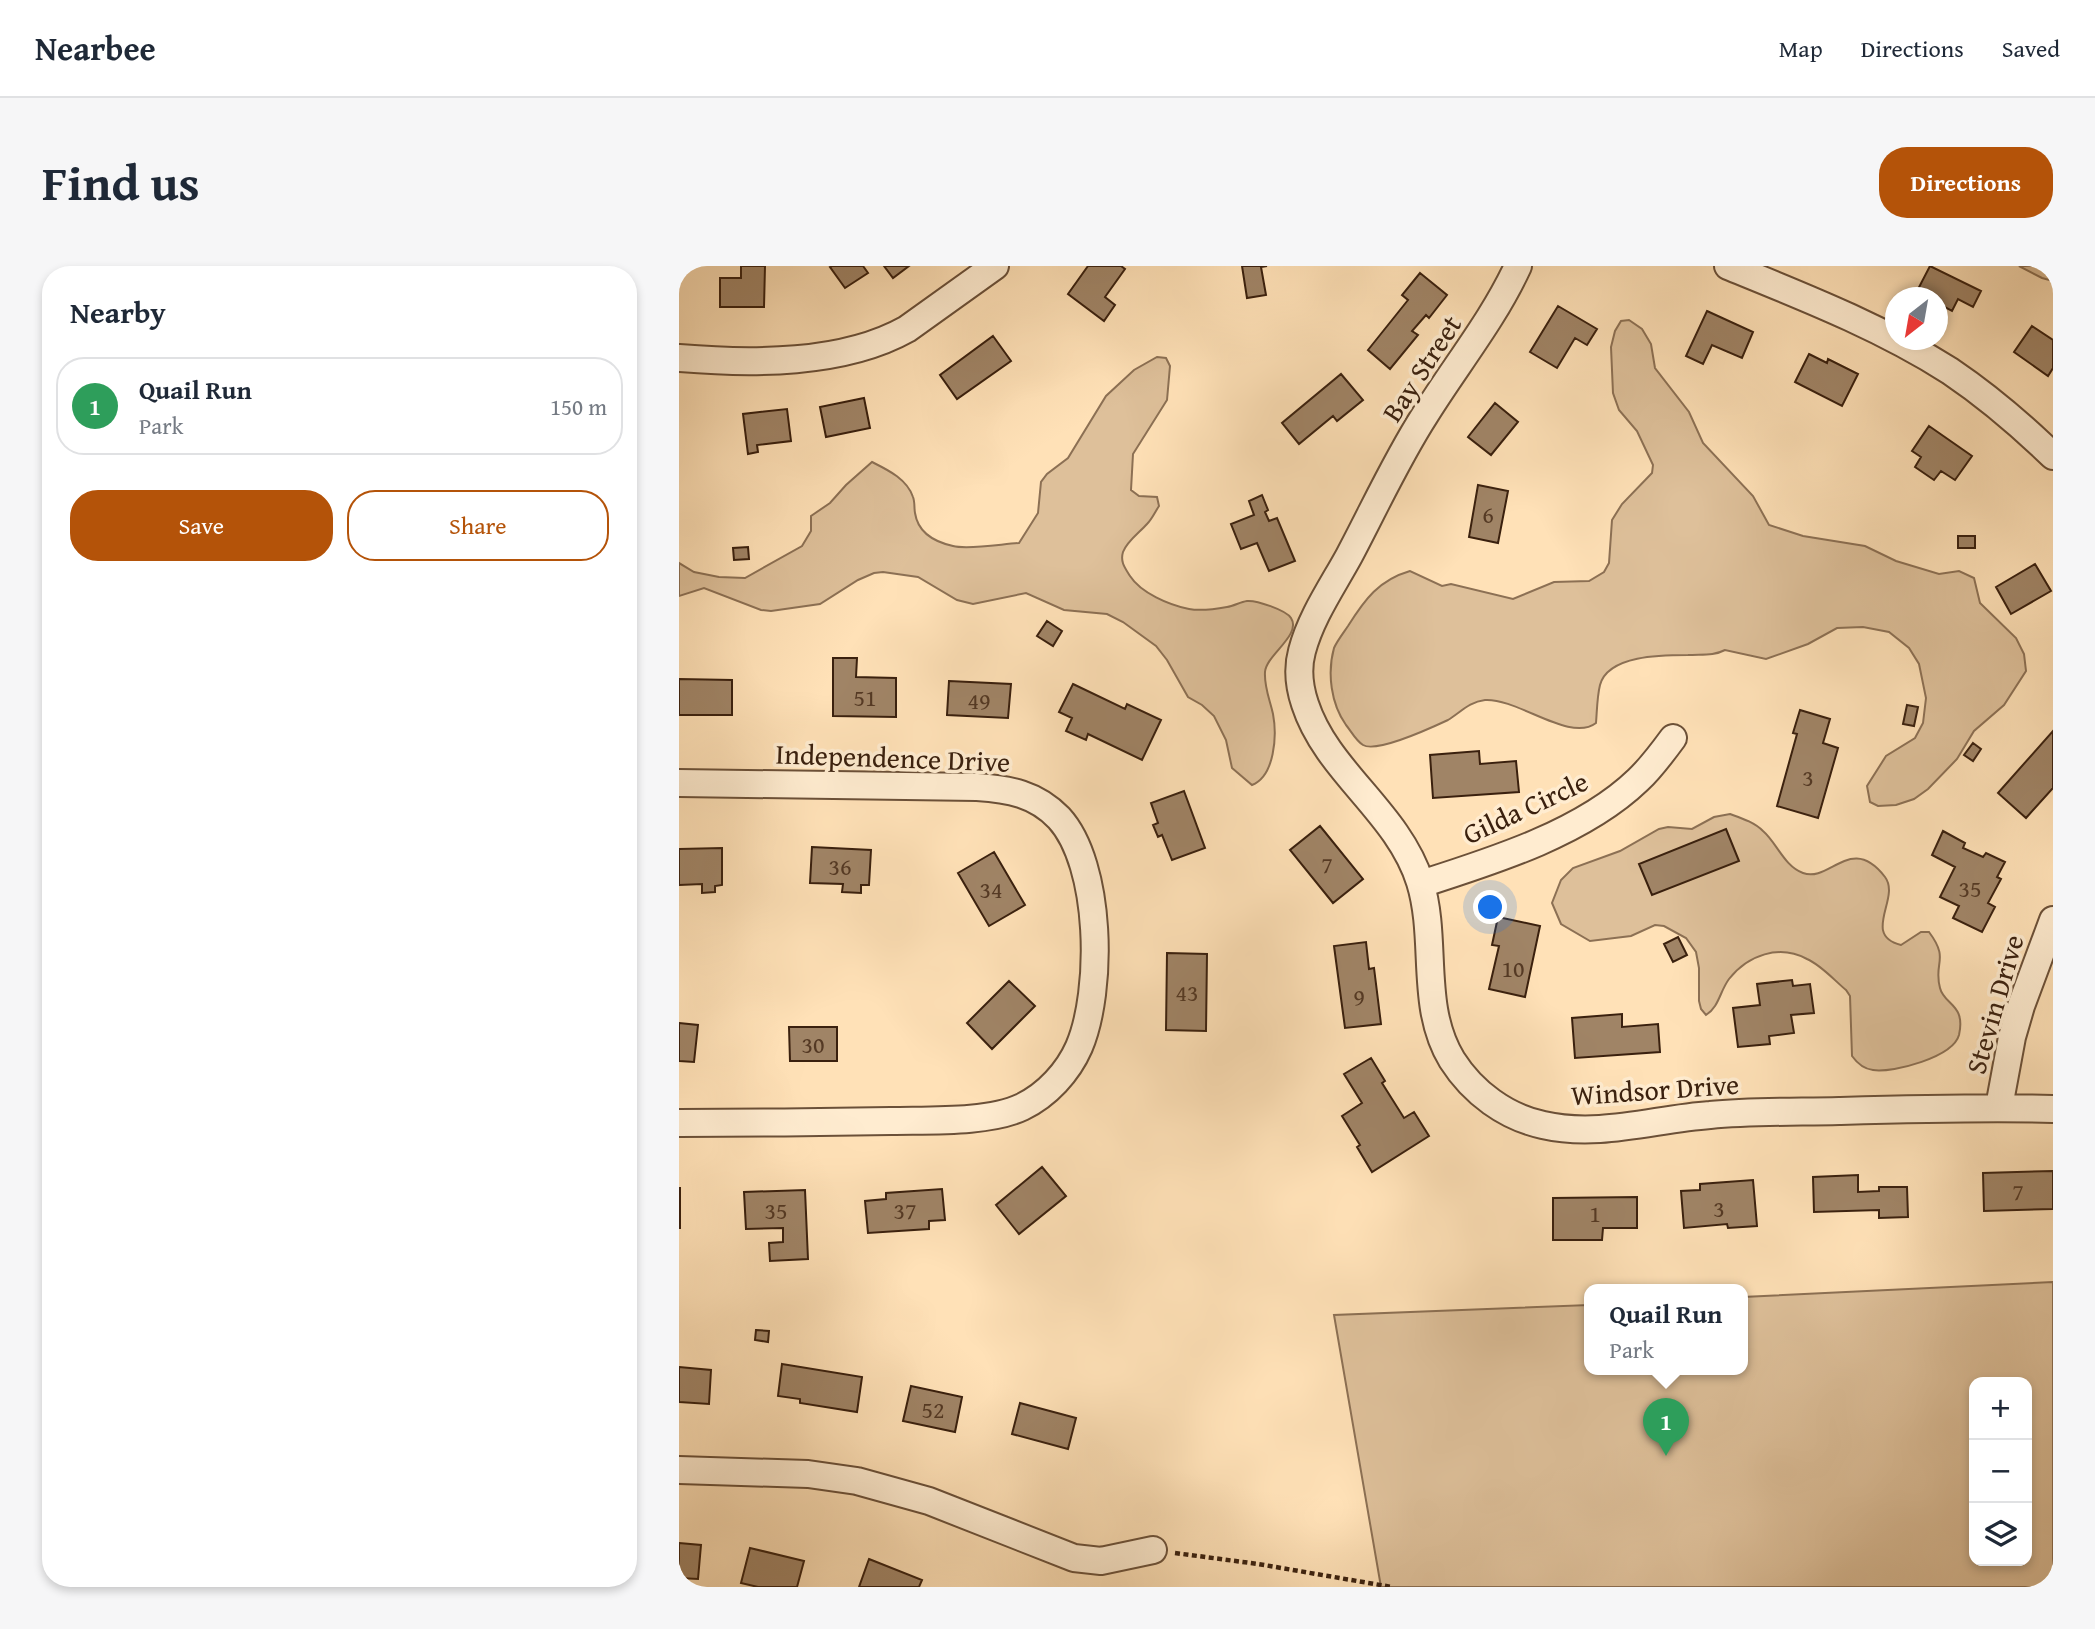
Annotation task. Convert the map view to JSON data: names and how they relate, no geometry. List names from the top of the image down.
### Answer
{
  "streets": {
    "street": [
      "Bay Street",
      "Independence Drive",
      "Gilda Circle",
      "Stevin Drive",
      "Windsor Drive"
    ]
  },
  "crossings": [
    ["Bay Street", "Windsor Drive"],
    ["Gilda Circle", "Windsor Drive"],
    ["Stevin Drive", "Windsor Drive"]
  ],
  "house_numbers": [
    "6",
    "51",
    "49",
    "3",
    "7",
    "36",
    "35",
    "34",
    "10",
    "43",
    "9",
    "30",
    "7",
    "3",
    "35",
    "37",
    "1",
    "52"
  ],
  "north": "bottom left",
  "page": {
    "header": "Nearbee",
    "nav": ["Map", "Directions", "Saved"],
    "title": "Find us",
    "buttons": [
      "Directions",
      ["Save", "Share"]
    ],
    "heading": "Nearby",
    "list": [
      {
        "mark": "1",
        "name": "Quail Run",
        "note": "Park",
        "value": "150 m"
      }
    ],
    "popup": ["Quail Run", "Park"],
    "map_buttons": ["+", "−"],
    "pins": "1"
  }
}
